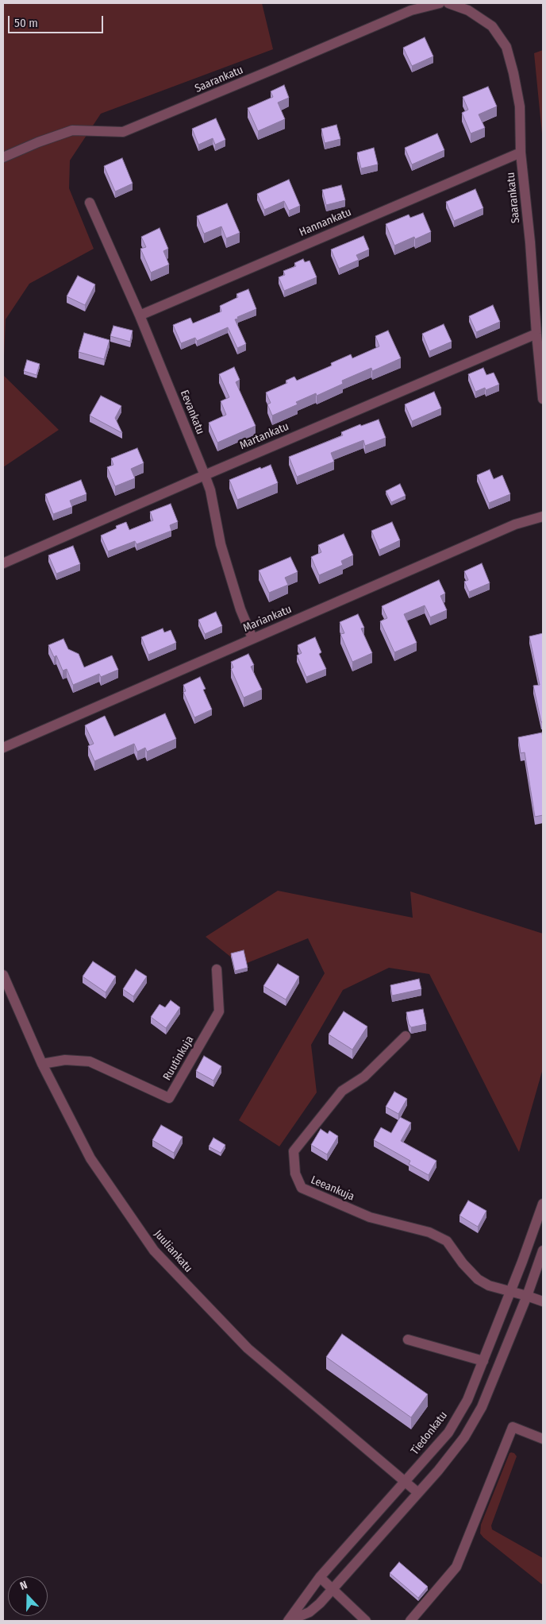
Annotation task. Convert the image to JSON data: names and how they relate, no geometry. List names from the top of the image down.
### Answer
{
  "streets": {
    "street": [
      "Saarankatu",
      "Hannankatu",
      "Eevankatu",
      "Martankatu",
      "Mariankatu",
      "Ruutinkuja",
      "Leeankuja",
      "Juuliankatu",
      "Tiedonkatu"
    ]
  },
  "crossings": [
    ["Saarankatu", "Hannankatu"],
    ["Saarankatu", "Martankatu"],
    ["Hannankatu", "Eevankatu"],
    ["Eevankatu", "Martankatu"],
    ["Eevankatu", "Mariankatu"],
    ["Ruutinkuja", "Juuliankatu"],
    ["Leeankuja", "Tiedonkatu"],
    ["Juuliankatu", "Tiedonkatu"]
  ],
  "scale_bar": "50 m",
  "north": "top"
}
